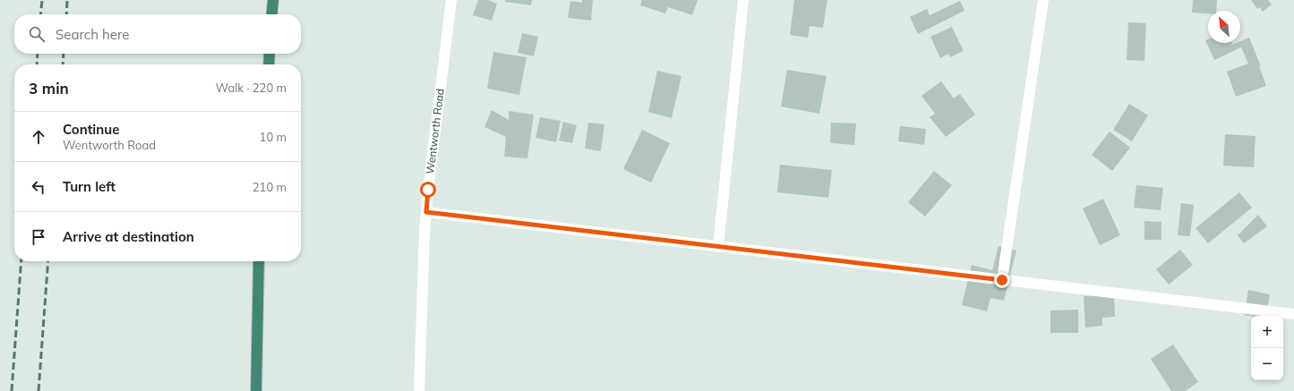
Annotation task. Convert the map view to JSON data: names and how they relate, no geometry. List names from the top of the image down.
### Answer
{
  "streets": {
    "street": ["Wentworth Road"]
  },
  "north": "top left",
  "page": {
    "search": "Search here",
    "heading": ["3 min", "Walk · 220 m"],
    "list": [
      ["Continue", "Wentworth Road", "10 m"],
      ["Turn left", "210 m"],
      "Arrive at destination"
    ],
    "map_buttons": ["+", "−"]
  }
}
